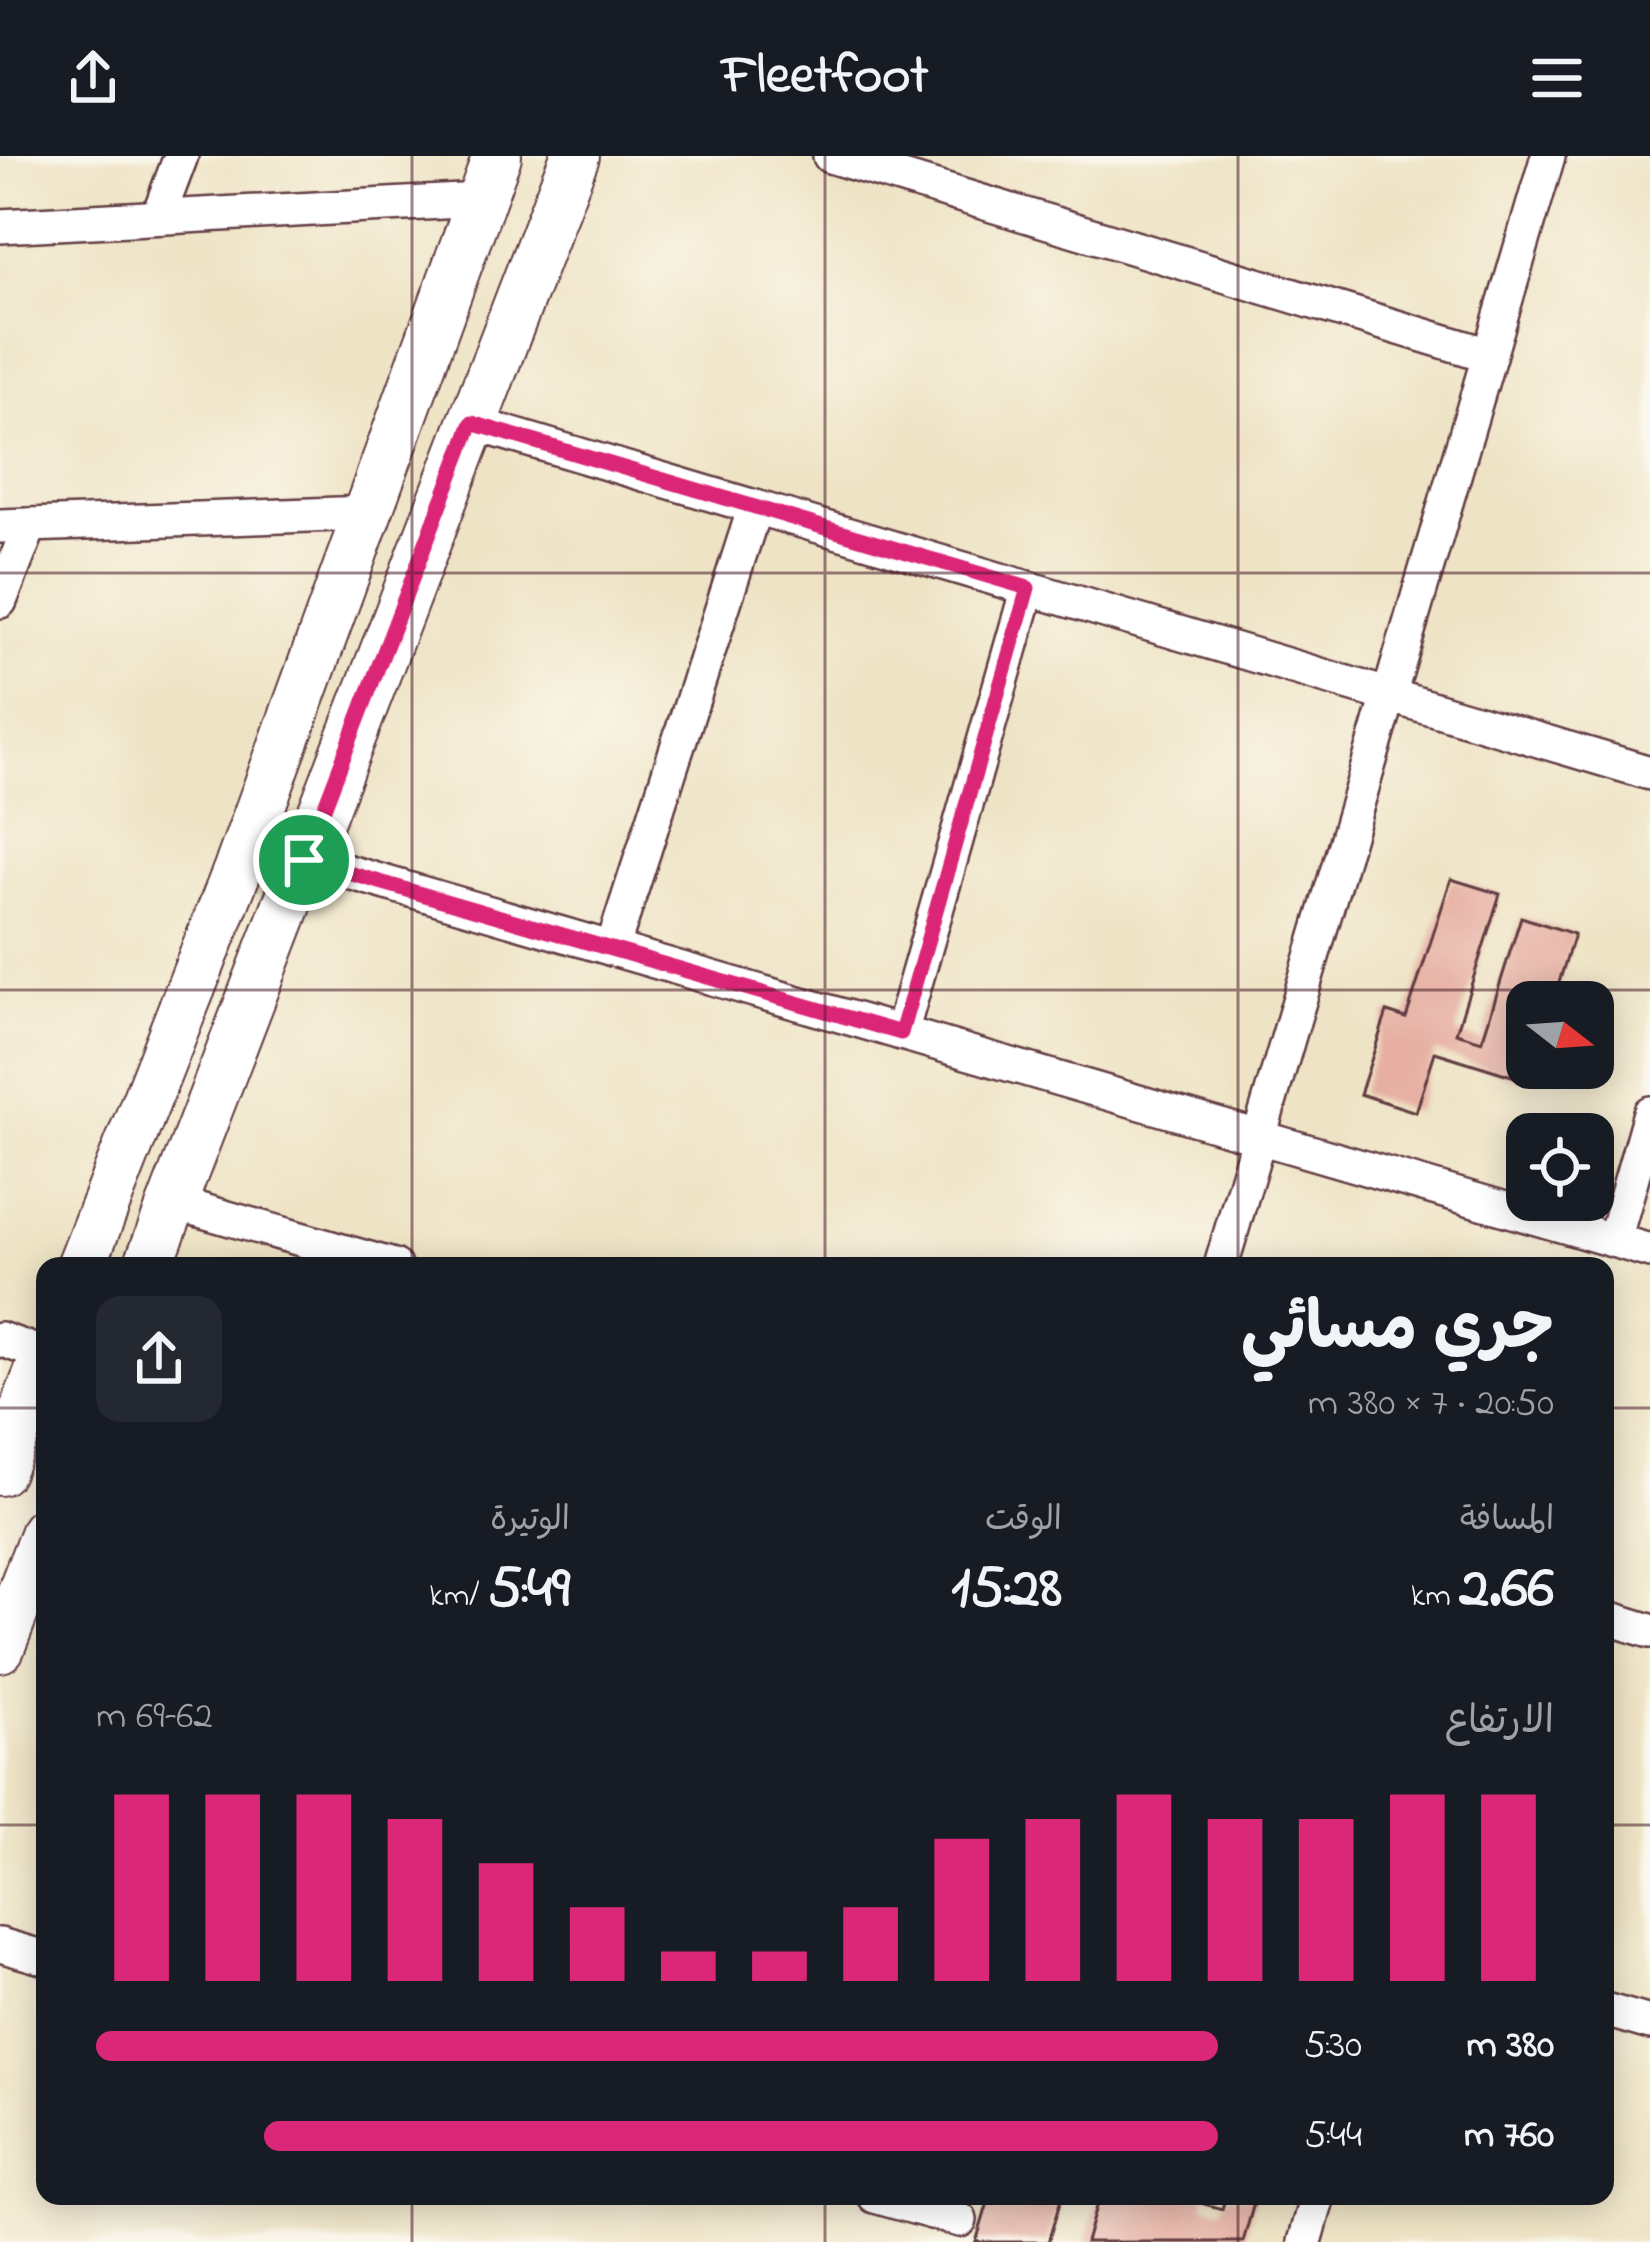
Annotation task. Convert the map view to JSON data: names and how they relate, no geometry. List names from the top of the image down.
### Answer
{
  "north": "right",
  "page": {
    "header": "Fleetfoot",
    "heading": ["جري مسائي", "20:50 · 7 × 380 m"],
    "stats": [
      ["المسافة", "2.66 km"],
      ["الوقت", "15:28"],
      ["الوتيرة", "5:49 /km"]
    ],
    "chart": ["الارتفاع", "62–69 m"],
    "list": [
      {
        "name": "380 m",
        "note": "5:30"
      },
      {
        "name": "760 m",
        "note": "5:44"
      }
    ]
  }
}
